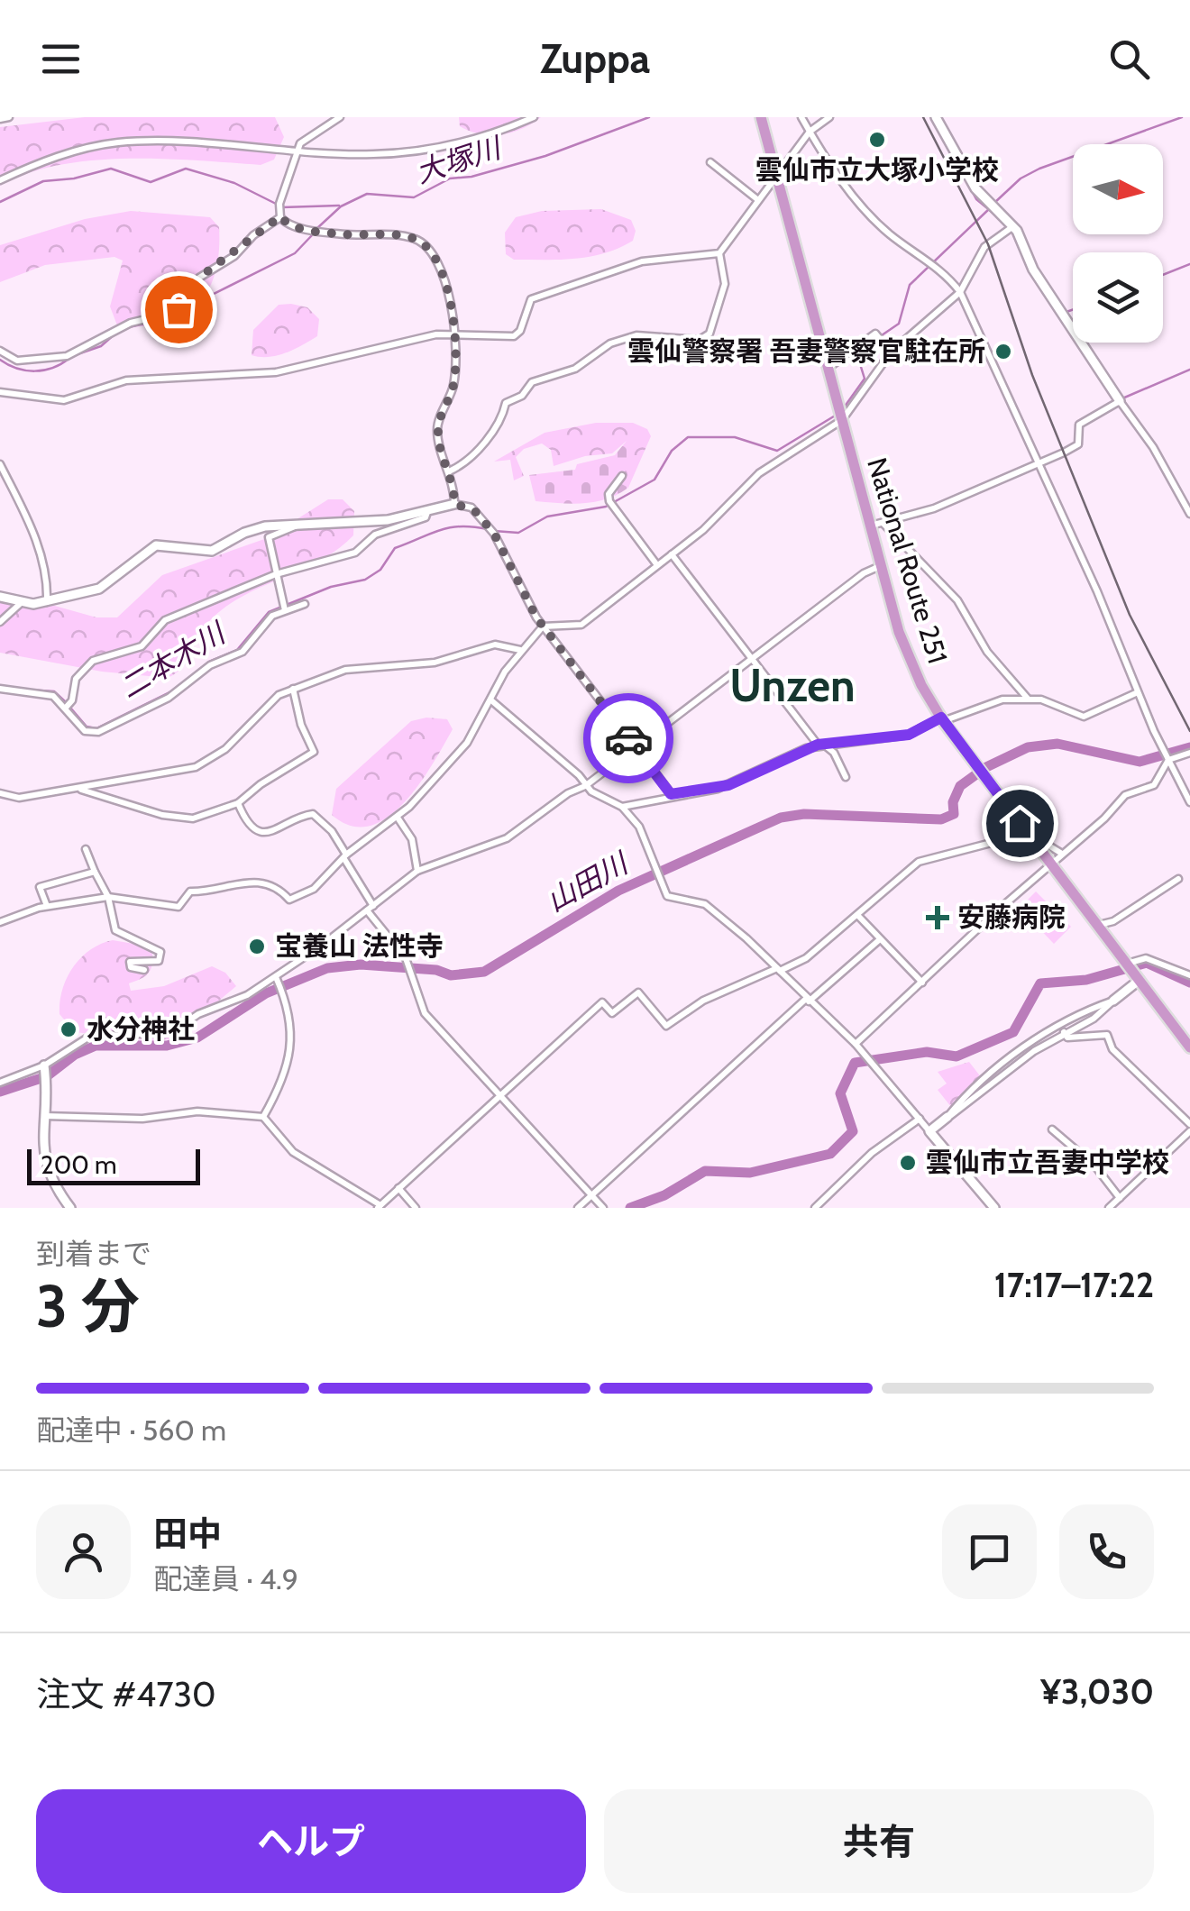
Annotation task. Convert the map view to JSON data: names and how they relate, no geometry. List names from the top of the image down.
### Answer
{
  "streets": {
    "highway": ["National Route 251"]
  },
  "districts": ["Unzen"],
  "water": ["大塚川", "二本木川", "山田川"],
  "places": {
    "other": [
      "雲仙市立大塚小学校",
      "雲仙警察署 吾妻警察官駐在所",
      "宝養山 法性寺",
      "水分神社",
      "雲仙市立吾妻中学校"
    ],
    "health": ["安藤病院"]
  },
  "scale_bar": "200 m",
  "north": "right",
  "page": {
    "header": "Zuppa",
    "scale": "200 m",
    "heading": ["3 分", "到着まで", "17:17–17:22"],
    "panel": [
      "田中",
      "配達員 · 4.9",
      "注文 #4730",
      "¥3,030"
    ],
    "bar": "配達中 · 560 m",
    "buttons": ["ヘルプ", "共有"]
  }
}
